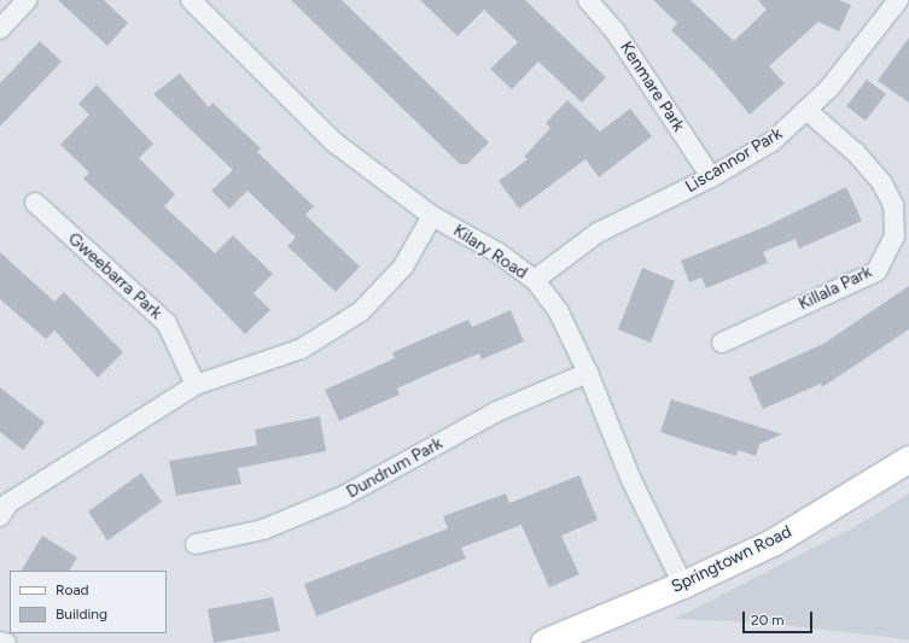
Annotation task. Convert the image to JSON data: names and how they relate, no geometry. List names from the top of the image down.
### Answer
{
  "streets": {
    "main road": ["Springtown Road"],
    "street": [
      "Kenmare Park",
      "Liscannor Park",
      "Kilary Road",
      "Gweebarra Park",
      "Killala Park",
      "Dundrum Park"
    ]
  },
  "crossings": [
    ["Kenmare Park", "Liscannor Park"],
    ["Liscannor Park", "Kilary Road"],
    ["Liscannor Park", "Killala Park"],
    ["Kilary Road", "Dundrum Park"],
    ["Kilary Road", "Springtown Road"]
  ],
  "legend": ["Road", "Building"],
  "scale_bar": "20 m"
}
